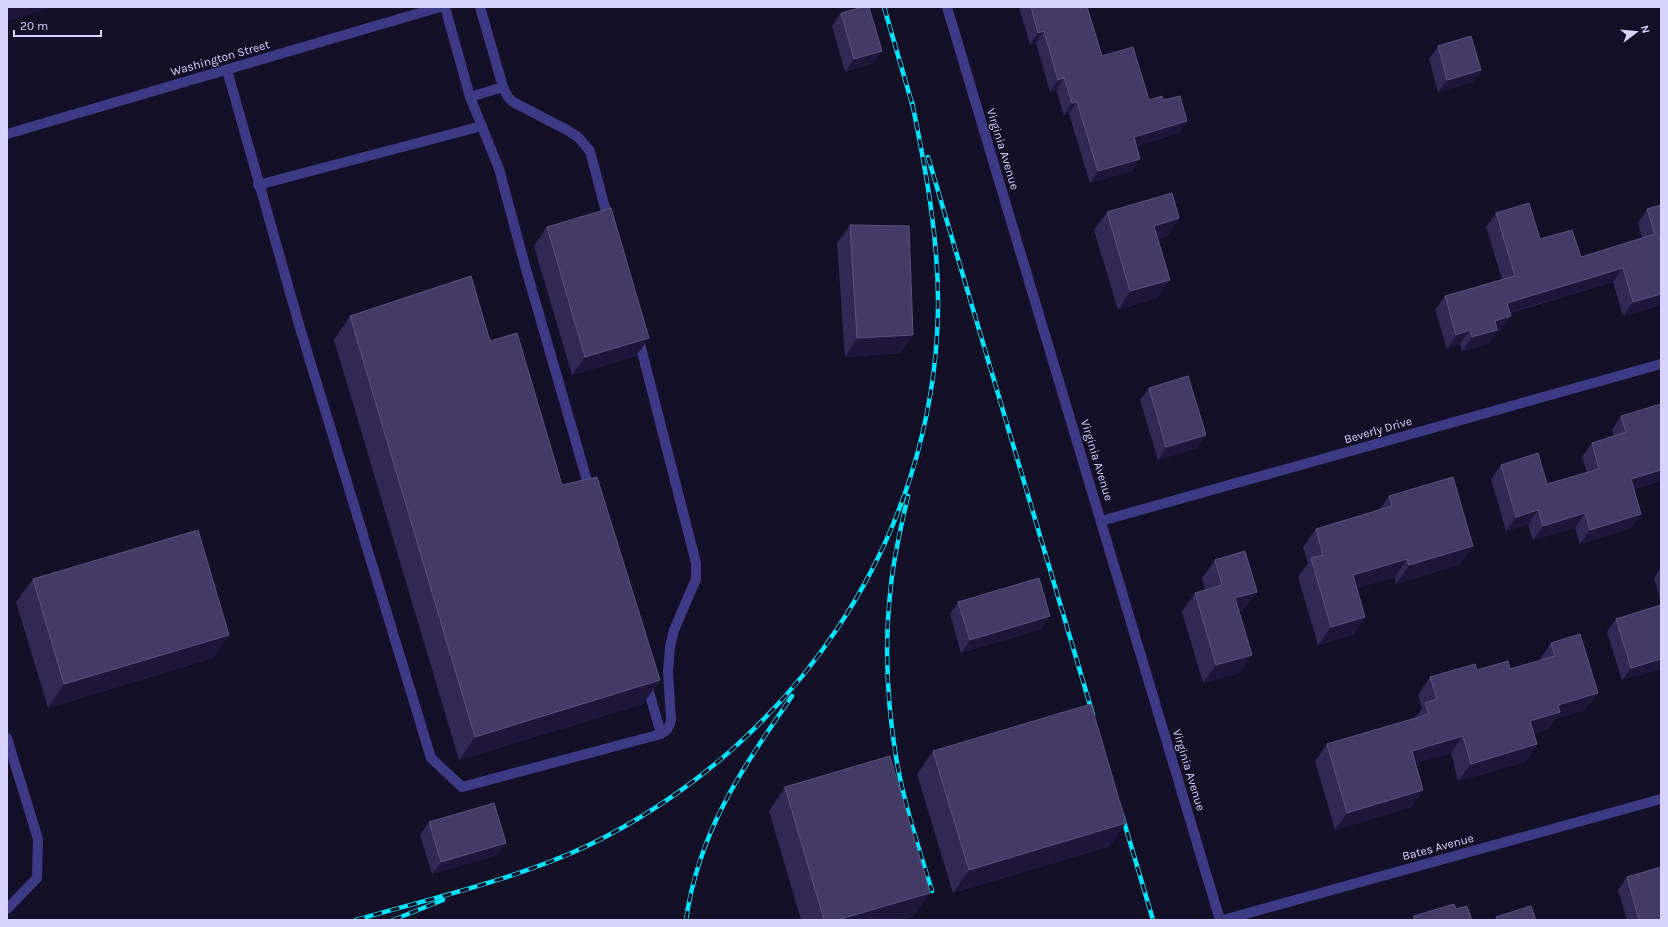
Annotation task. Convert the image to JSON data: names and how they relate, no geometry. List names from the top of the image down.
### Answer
{
  "streets": {
    "street": [
      "Washington Street",
      "Virginia Avenue",
      "Beverly Drive",
      "Bates Avenue"
    ]
  },
  "crossings": [
    ["Virginia Avenue", "Beverly Drive"],
    ["Virginia Avenue", "Bates Avenue"]
  ],
  "scale_bar": "20 m",
  "north": "right"
}
